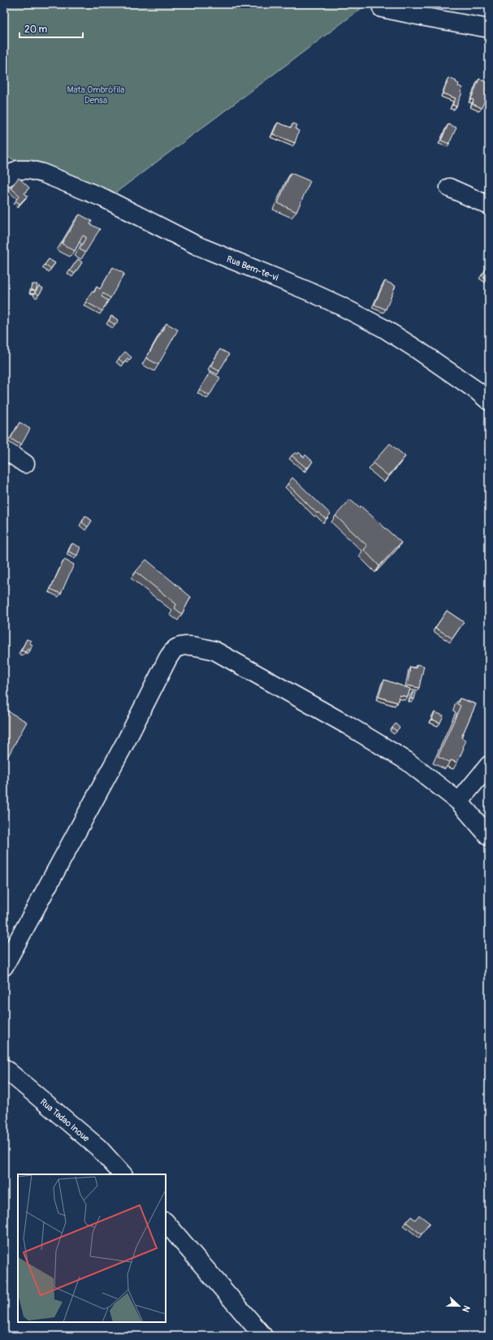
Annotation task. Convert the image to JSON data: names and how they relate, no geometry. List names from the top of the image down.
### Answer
{
  "streets": {
    "street": ["Rua Bem-te-vi", "Rua Tadao Inoue"]
  },
  "parks": ["Mata Ombrófila Densa"],
  "scale_bar": "20 m",
  "north": "right"
}
